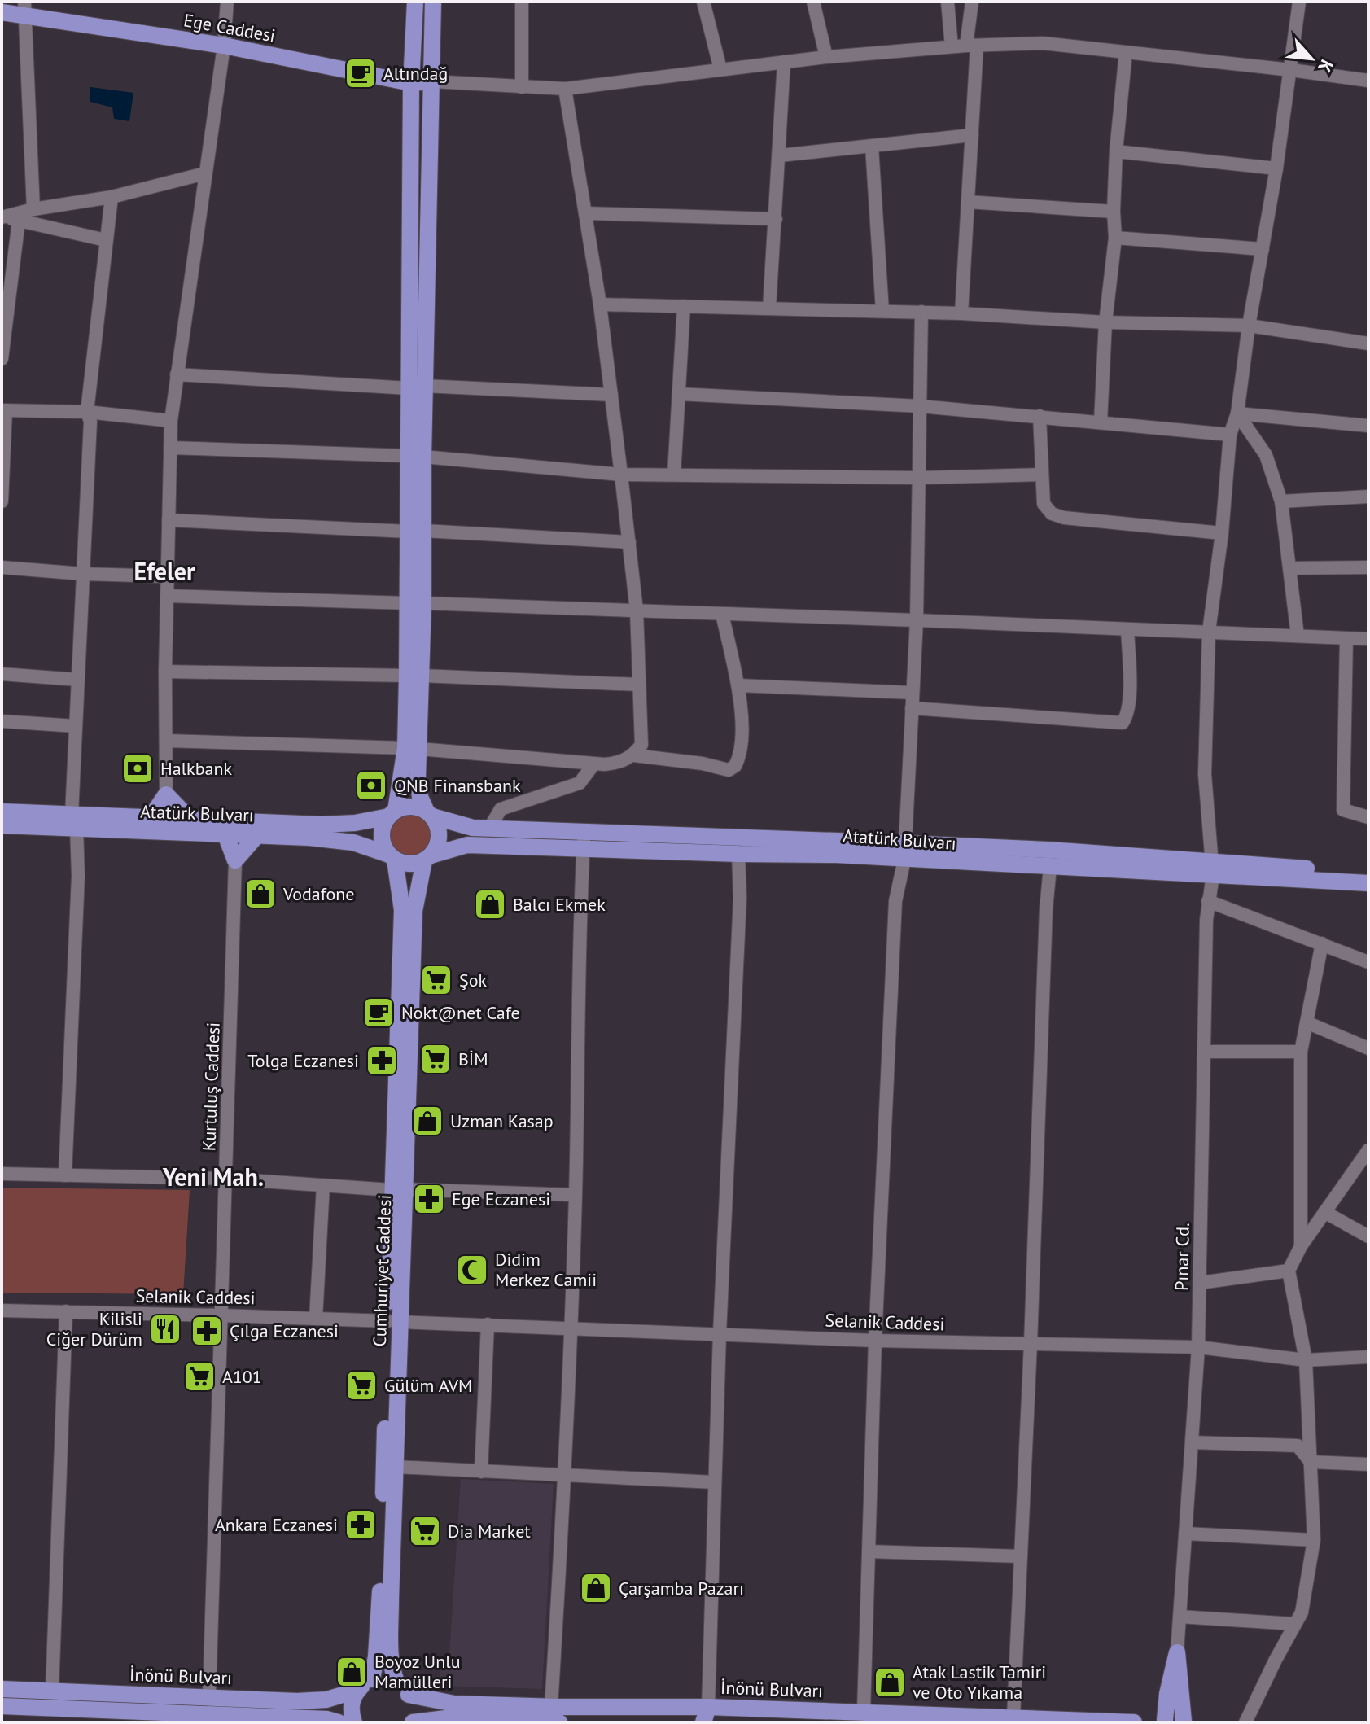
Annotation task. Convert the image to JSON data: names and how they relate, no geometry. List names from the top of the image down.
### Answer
{
  "streets": {
    "main road": [
      "Ege Caddesi",
      "Atatürk Bulvarı",
      "Cumhuriyet Caddesi",
      "İnönü Bulvarı"
    ],
    "street": ["Kurtuluş Caddesi", "Pınar Cd.", "Selanik Caddesi"]
  },
  "crossings": [
    ["Atatürk Bulvarı", "Pınar Cd."],
    ["Atatürk Bulvarı", "Cumhuriyet Caddesi"],
    ["Kurtuluş Caddesi", "Selanik Caddesi"],
    ["Kurtuluş Caddesi", "İnönü Bulvarı"],
    ["Pınar Cd.", "Selanik Caddesi"],
    ["Cumhuriyet Caddesi", "Selanik Caddesi"]
  ],
  "districts": ["Efeler", "Yeni Mah."],
  "places": {
    "cafe": ["Altındağ", "Nokt@net Cafe"],
    "bank": ["Halkbank", "QNB Finansbank"],
    "shop": [
      "Vodafone",
      "Balcı Ekmek",
      "Uzman Kasap",
      "Çarşamba Pazarı",
      "Boyoz Unlu Mamülleri",
      "Atak Lastik Tamiri ve Oto Yıkama"
    ],
    "supermarket": [
      "Şok",
      "BİM",
      "A101",
      "Gülüm AVM",
      "Dia Market"
    ],
    "pharmacy": [
      "Tolga Eczanesi",
      "Ege Eczanesi",
      "Çılga Eczanesi",
      "Ankara Eczanesi"
    ],
    "mosque": ["Didim Merkez Camii"],
    "restaurant": ["Kilisli Ciğer Dürüm"]
  },
  "north": "bottom right"
}
